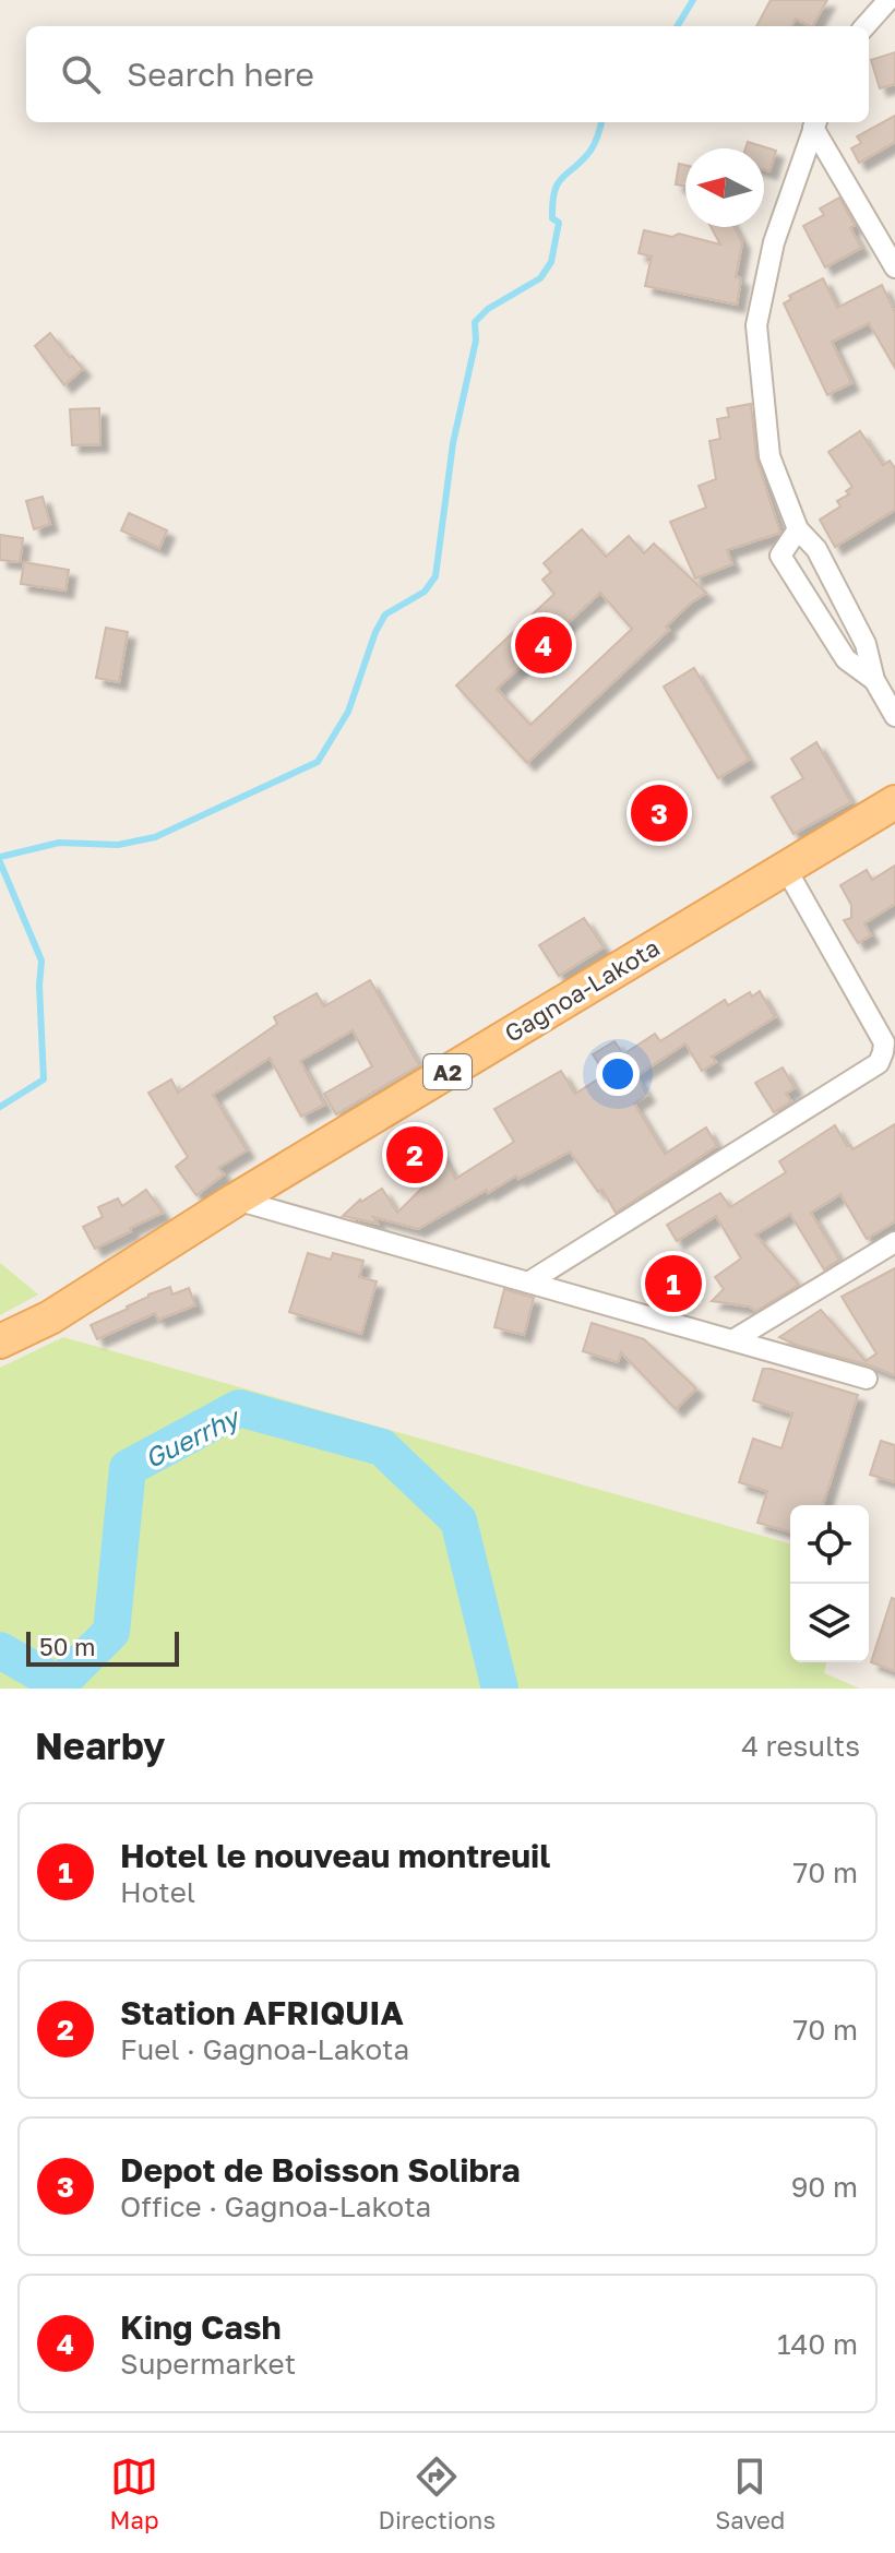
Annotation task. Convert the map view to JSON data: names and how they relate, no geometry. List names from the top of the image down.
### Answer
{
  "streets": {
    "main road": ["Gagnoa-Lakota", "A2"]
  },
  "water": ["Guerrhy"],
  "scale_bar": "50 m",
  "north": "left",
  "page": {
    "search": "Search here",
    "pins": [
      "4",
      "3",
      "2",
      "1"
    ],
    "scale": "50 m",
    "heading": ["Nearby", "4 results"],
    "list": [
      {
        "mark": "1",
        "name": "Hotel le nouveau montreuil",
        "note": "Hotel",
        "value": "70 m"
      },
      {
        "mark": "2",
        "name": "Station AFRIQUIA",
        "note": "Fuel · Gagnoa-Lakota",
        "value": "70 m"
      },
      {
        "mark": "3",
        "name": "Depot de Boisson Solibra",
        "note": "Office · Gagnoa-Lakota",
        "value": "90 m"
      },
      {
        "mark": "4",
        "name": "King Cash",
        "note": "Supermarket",
        "value": "140 m"
      }
    ],
    "nav": ["Map", "Directions", "Saved"]
  }
}
